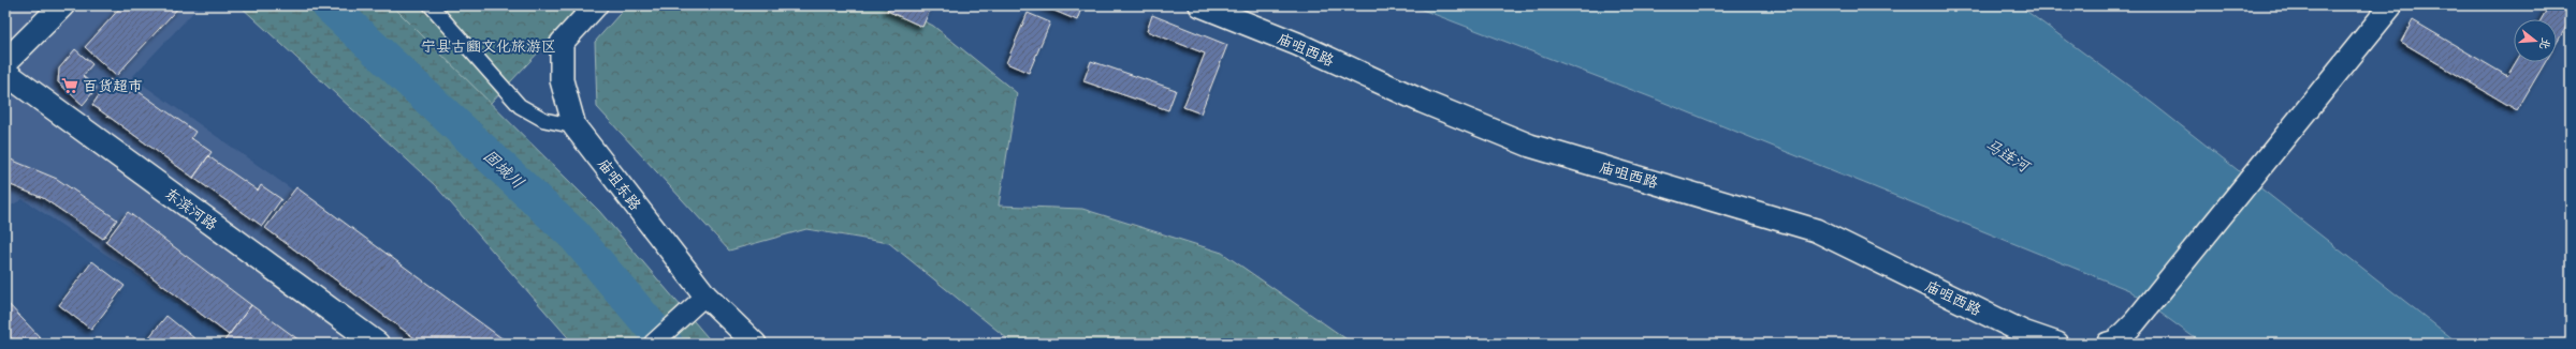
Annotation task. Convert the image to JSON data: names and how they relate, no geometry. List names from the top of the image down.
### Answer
{
  "streets": {
    "main road": ["东滨河路"],
    "street": ["庙咀西路", "庙咀东路"]
  },
  "water": ["马连河", "固城川"],
  "parks": ["宁县古豳文化旅游区"],
  "places": {
    "supermarket": ["百货超市"]
  },
  "north": "right"
}
